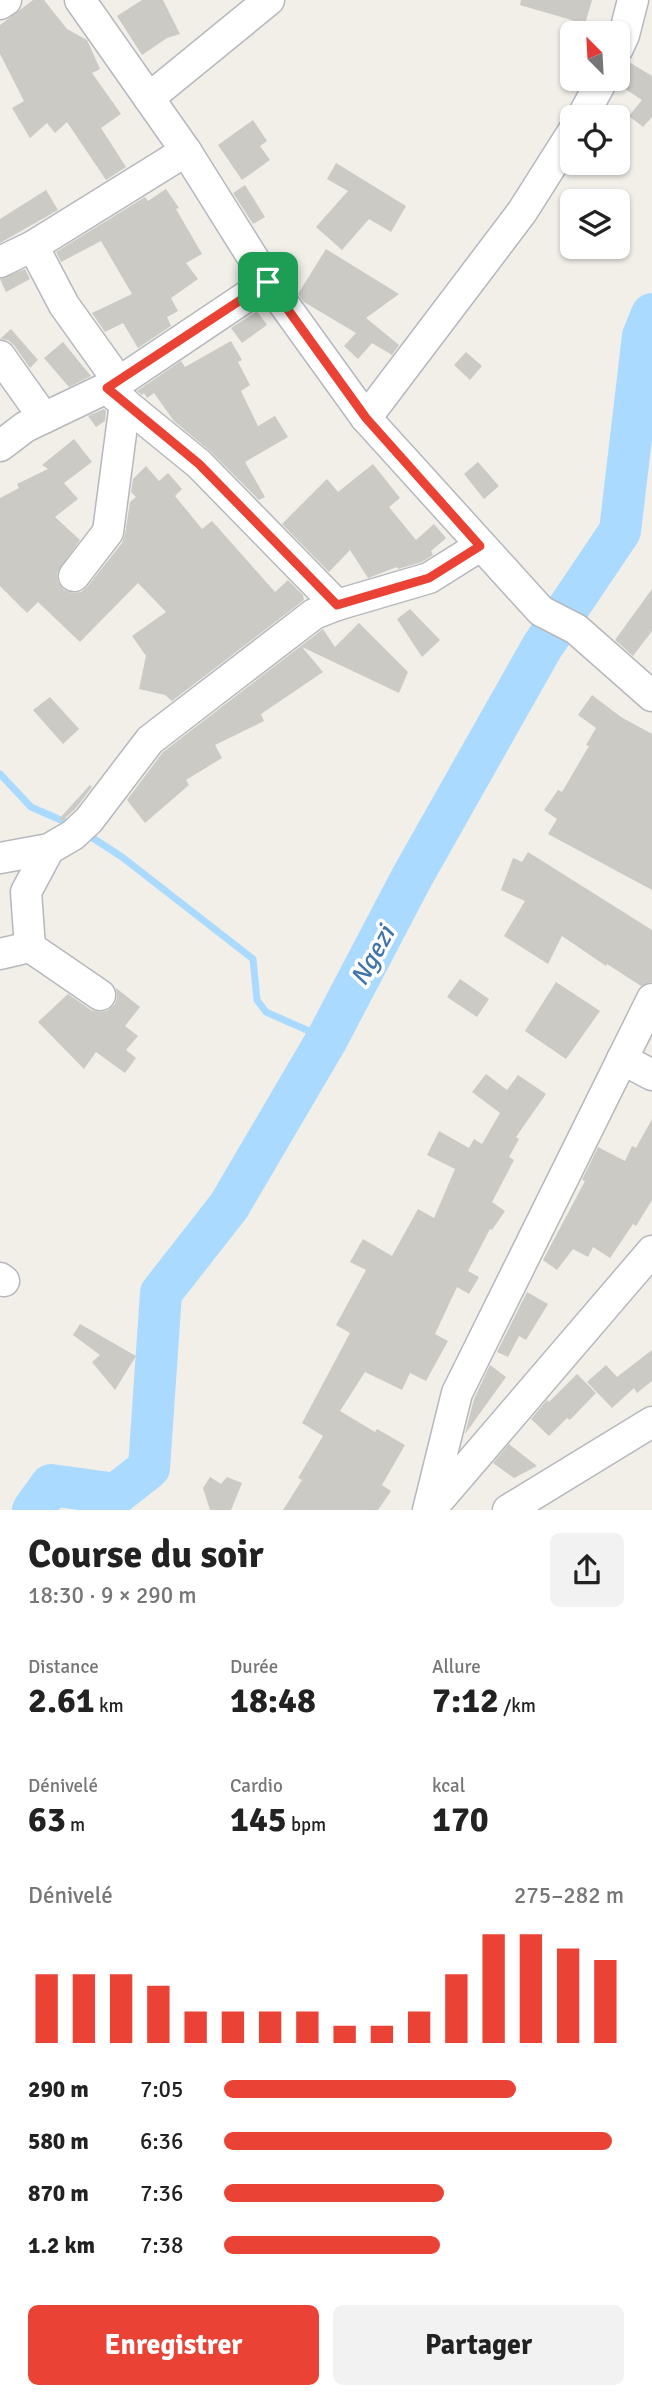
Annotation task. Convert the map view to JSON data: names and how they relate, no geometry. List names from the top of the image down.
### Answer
{
  "water": ["Ngezi"],
  "north": "top left",
  "page": {
    "heading": ["Course du soir", "18:30 · 9 × 290 m"],
    "stats": [
      ["Distance", "2.61 km"],
      ["Durée", "18:48"],
      ["Allure", "7:12 /km"],
      ["Dénivelé", "63 m"],
      ["Cardio", "145 bpm"],
      ["kcal", "170"]
    ],
    "chart": ["Dénivelé", "275–282 m"],
    "list": [
      {
        "name": "290 m",
        "note": "7:05"
      },
      {
        "name": "580 m",
        "note": "6:36"
      },
      {
        "name": "870 m",
        "note": "7:36"
      },
      {
        "name": "1.2 km",
        "note": "7:38"
      }
    ],
    "buttons": ["Enregistrer", "Partager"]
  }
}
